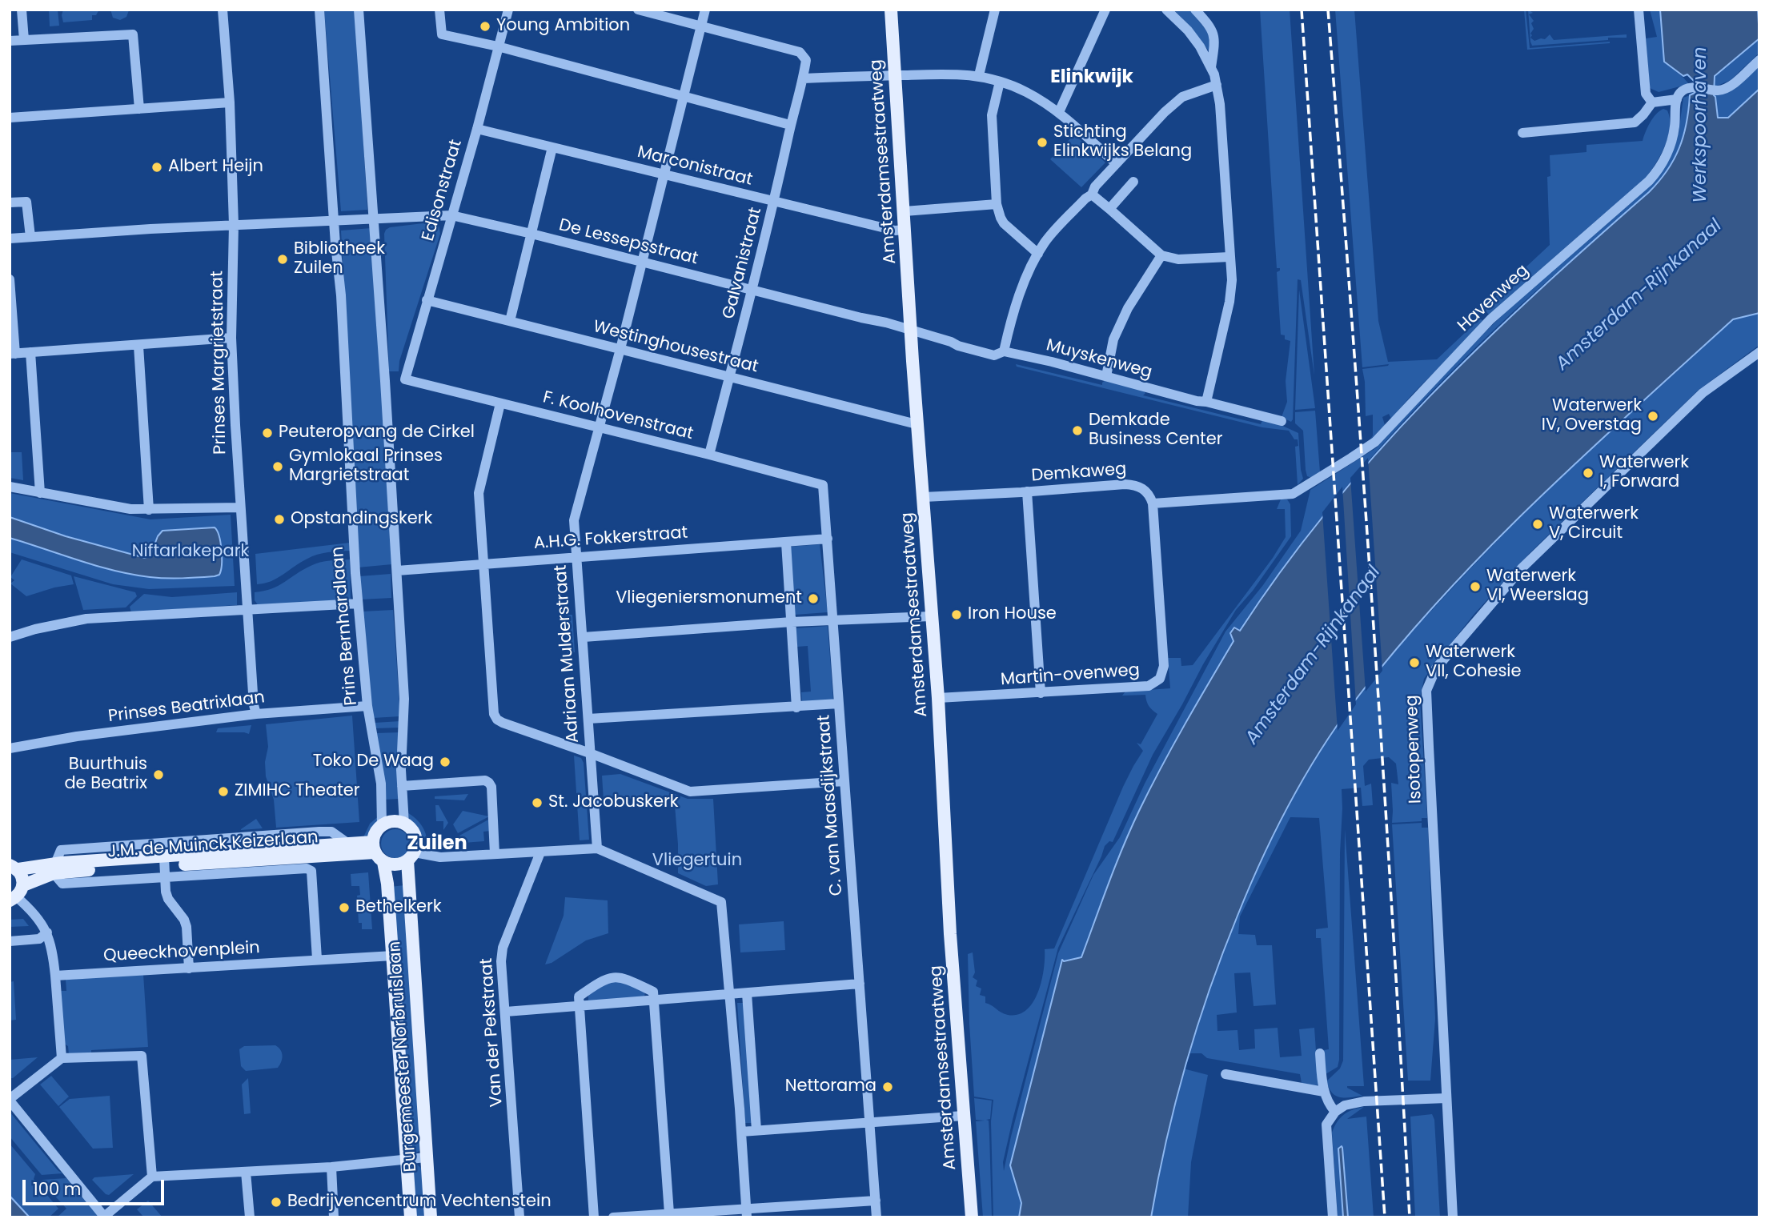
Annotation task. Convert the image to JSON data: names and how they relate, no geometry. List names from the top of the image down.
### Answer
{
  "streets": {
    "main road": ["Amsterdamsestraatweg", "J.M. de Muinck Keizerlaan", "Burgemeester Norbruislaan"],
    "street": [
      "Marconistraat",
      "Edisonstraat",
      "De Lessepsstraat",
      "Galvanistraat",
      "Havenweg",
      "Westinghousestraat",
      "Muyskenweg",
      "Prinses Margrietstraat",
      "F. Koolhovenstraat",
      "Demkaweg",
      "A.H.G. Fokkerstraat",
      "Prins Bernhardlaan",
      "Adriaan Mulderstraat",
      "Martin-ovenweg",
      "Prinses Beatrixlaan",
      "Isotopenweg",
      "C. van Maasdijkstraat",
      "Queeckhovenplein",
      "Van der Pekstraat"
    ]
  },
  "crossings": [
    ["Amsterdamsestraatweg", "Marconistraat"],
    ["Amsterdamsestraatweg", "De Lessepsstraat"],
    ["Amsterdamsestraatweg", "Westinghousestraat"],
    ["Amsterdamsestraatweg", "Muyskenweg"],
    ["Amsterdamsestraatweg", "Demkaweg"],
    ["Amsterdamsestraatweg", "Martin-ovenweg"],
    ["Marconistraat", "Edisonstraat"],
    ["Marconistraat", "Galvanistraat"],
    ["Marconistraat", "Adriaan Mulderstraat"],
    ["Edisonstraat", "De Lessepsstraat"],
    ["Edisonstraat", "Westinghousestraat"],
    ["Edisonstraat", "F. Koolhovenstraat"],
    ["De Lessepsstraat", "Galvanistraat"],
    ["De Lessepsstraat", "Muyskenweg"],
    ["De Lessepsstraat", "Prinses Margrietstraat"],
    ["De Lessepsstraat", "Prins Bernhardlaan"],
    ["De Lessepsstraat", "Adriaan Mulderstraat"],
    ["Galvanistraat", "Westinghousestraat"],
    ["Galvanistraat", "F. Koolhovenstraat"],
    ["Havenweg", "Demkaweg"],
    ["Havenweg", "Martin-ovenweg"],
    ["Westinghousestraat", "Adriaan Mulderstraat"],
    ["Prinses Margrietstraat", "Prinses Beatrixlaan"],
    ["F. Koolhovenstraat", "Adriaan Mulderstraat"],
    ["F. Koolhovenstraat", "C. van Maasdijkstraat"],
    ["Demkaweg", "Martin-ovenweg"],
    ["A.H.G. Fokkerstraat", "Adriaan Mulderstraat"],
    ["A.H.G. Fokkerstraat", "C. van Maasdijkstraat"],
    ["Prins Bernhardlaan", "Prinses Beatrixlaan"],
    ["Prins Bernhardlaan", "J.M. de Muinck Keizerlaan"],
    ["Prins Bernhardlaan", "Burgemeester Norbruislaan"],
    ["J.M. de Muinck Keizerlaan", "Queeckhovenplein"],
    ["J.M. de Muinck Keizerlaan", "Burgemeester Norbruislaan"],
    ["Queeckhovenplein", "Burgemeester Norbruislaan"]
  ],
  "districts": ["Elinkwijk", "Zuilen"],
  "water": ["Werkspoorhaven", "Amsterdam-Rijnkanaal"],
  "parks": ["Niftarlakepark", "Vliegertuin"],
  "places": [
    "Young Ambition",
    "Stichting Elinkwijks Belang",
    "Albert Heijn",
    "Bibliotheek Zuilen",
    "Waterwerk IV, Overstag",
    "Demkade Business Center",
    "Peuteropvang de Cirkel",
    "Gymlokaal Prinses Margrietstraat",
    "Waterwerk I, Forward",
    "Opstandingskerk",
    "Waterwerk V, Circuit",
    "Waterwerk VI, Weerslag",
    "Vliegeniersmonument",
    "Iron House",
    "Waterwerk VII, Cohesie",
    "Toko De Waag",
    "Buurthuis de Beatrix",
    "ZIMIHC Theater",
    "St. Jacobuskerk",
    "Bethelkerk",
    "Nettorama",
    "Bedrijvencentrum Vechtenstein"
  ],
  "scale_bar": "100 m"
}
